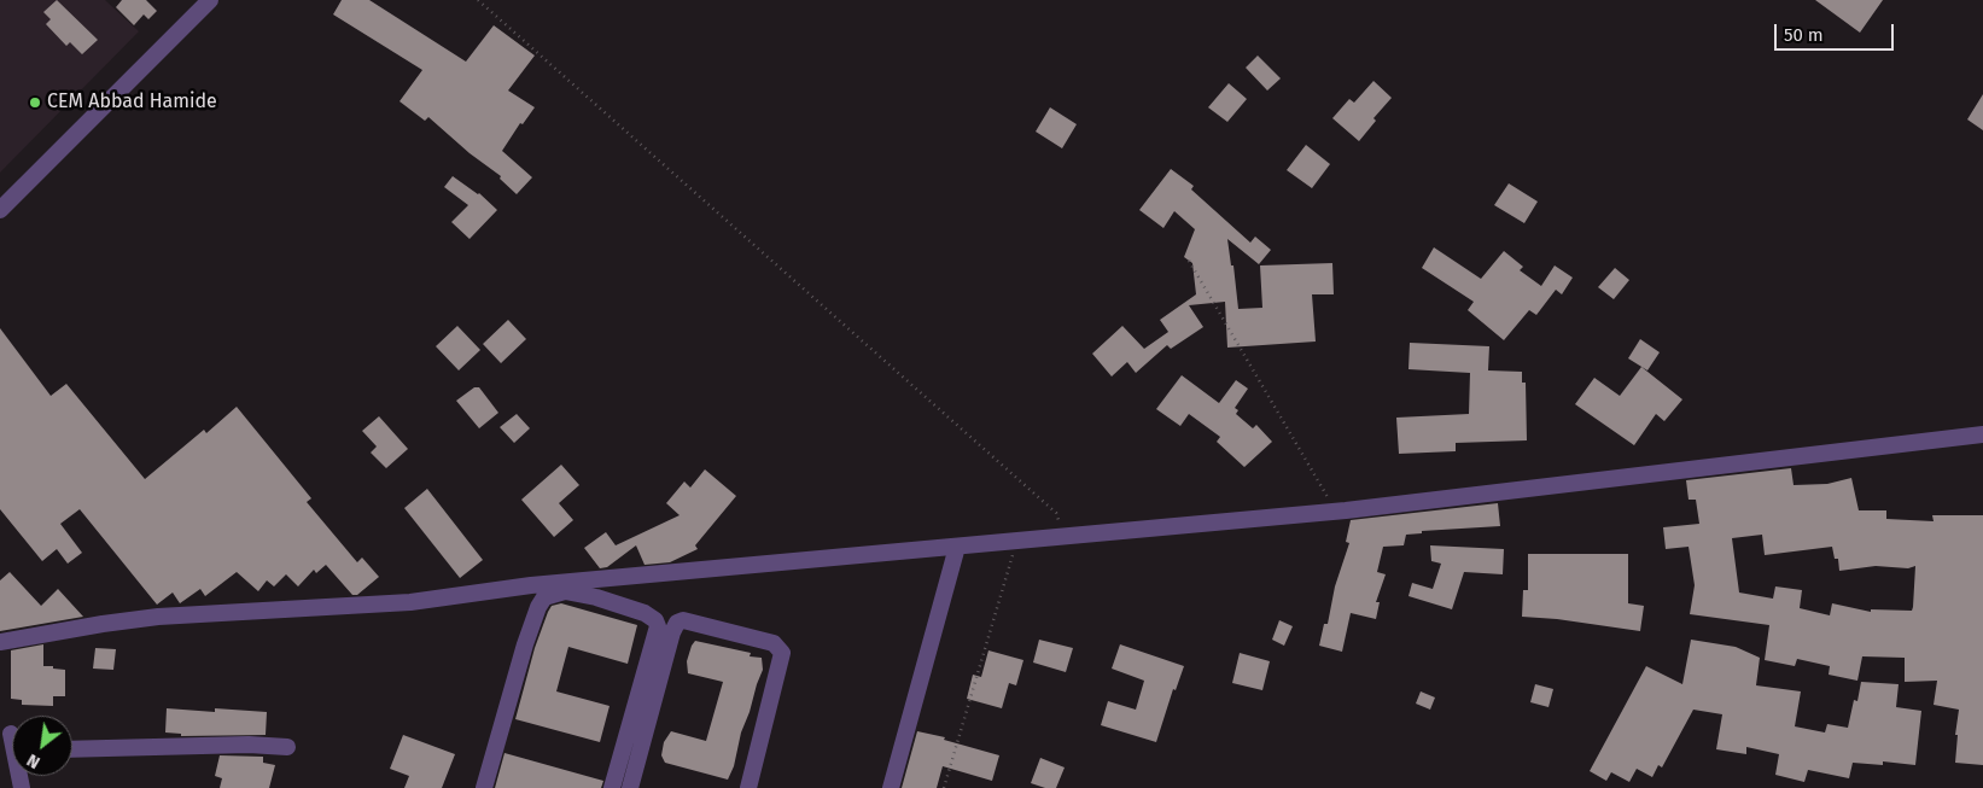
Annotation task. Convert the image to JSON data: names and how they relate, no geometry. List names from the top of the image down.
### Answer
{
  "places": ["CEM Abbad Hamide"],
  "scale_bar": "50 m",
  "north": "bottom left"
}
